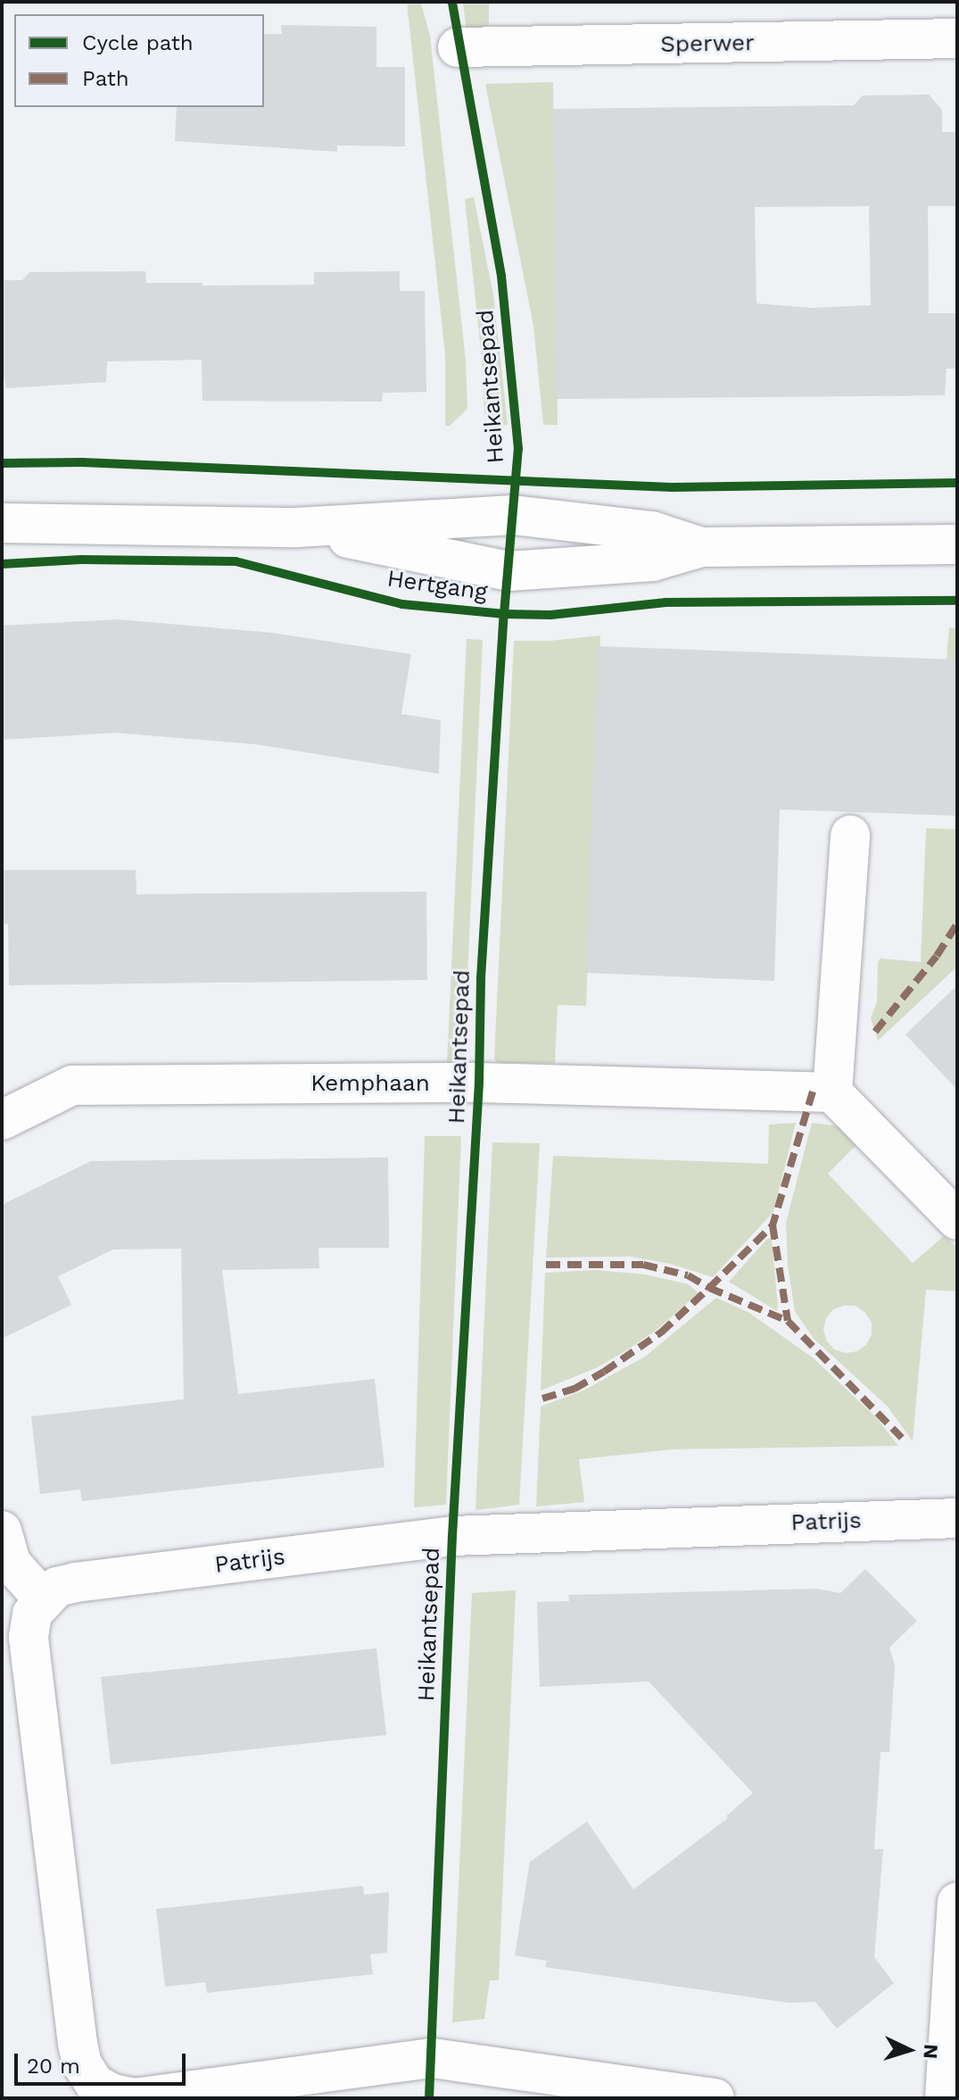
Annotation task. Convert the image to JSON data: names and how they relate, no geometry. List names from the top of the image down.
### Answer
{
  "streets": {
    "street": [
      "Sperwer",
      "Hertgang",
      "Kemphaan",
      "Patrijs"
    ],
    "cycle path": ["Heikantsepad"]
  },
  "legend": ["Cycle path", "Path"],
  "scale_bar": "20 m",
  "north": "right"
}
